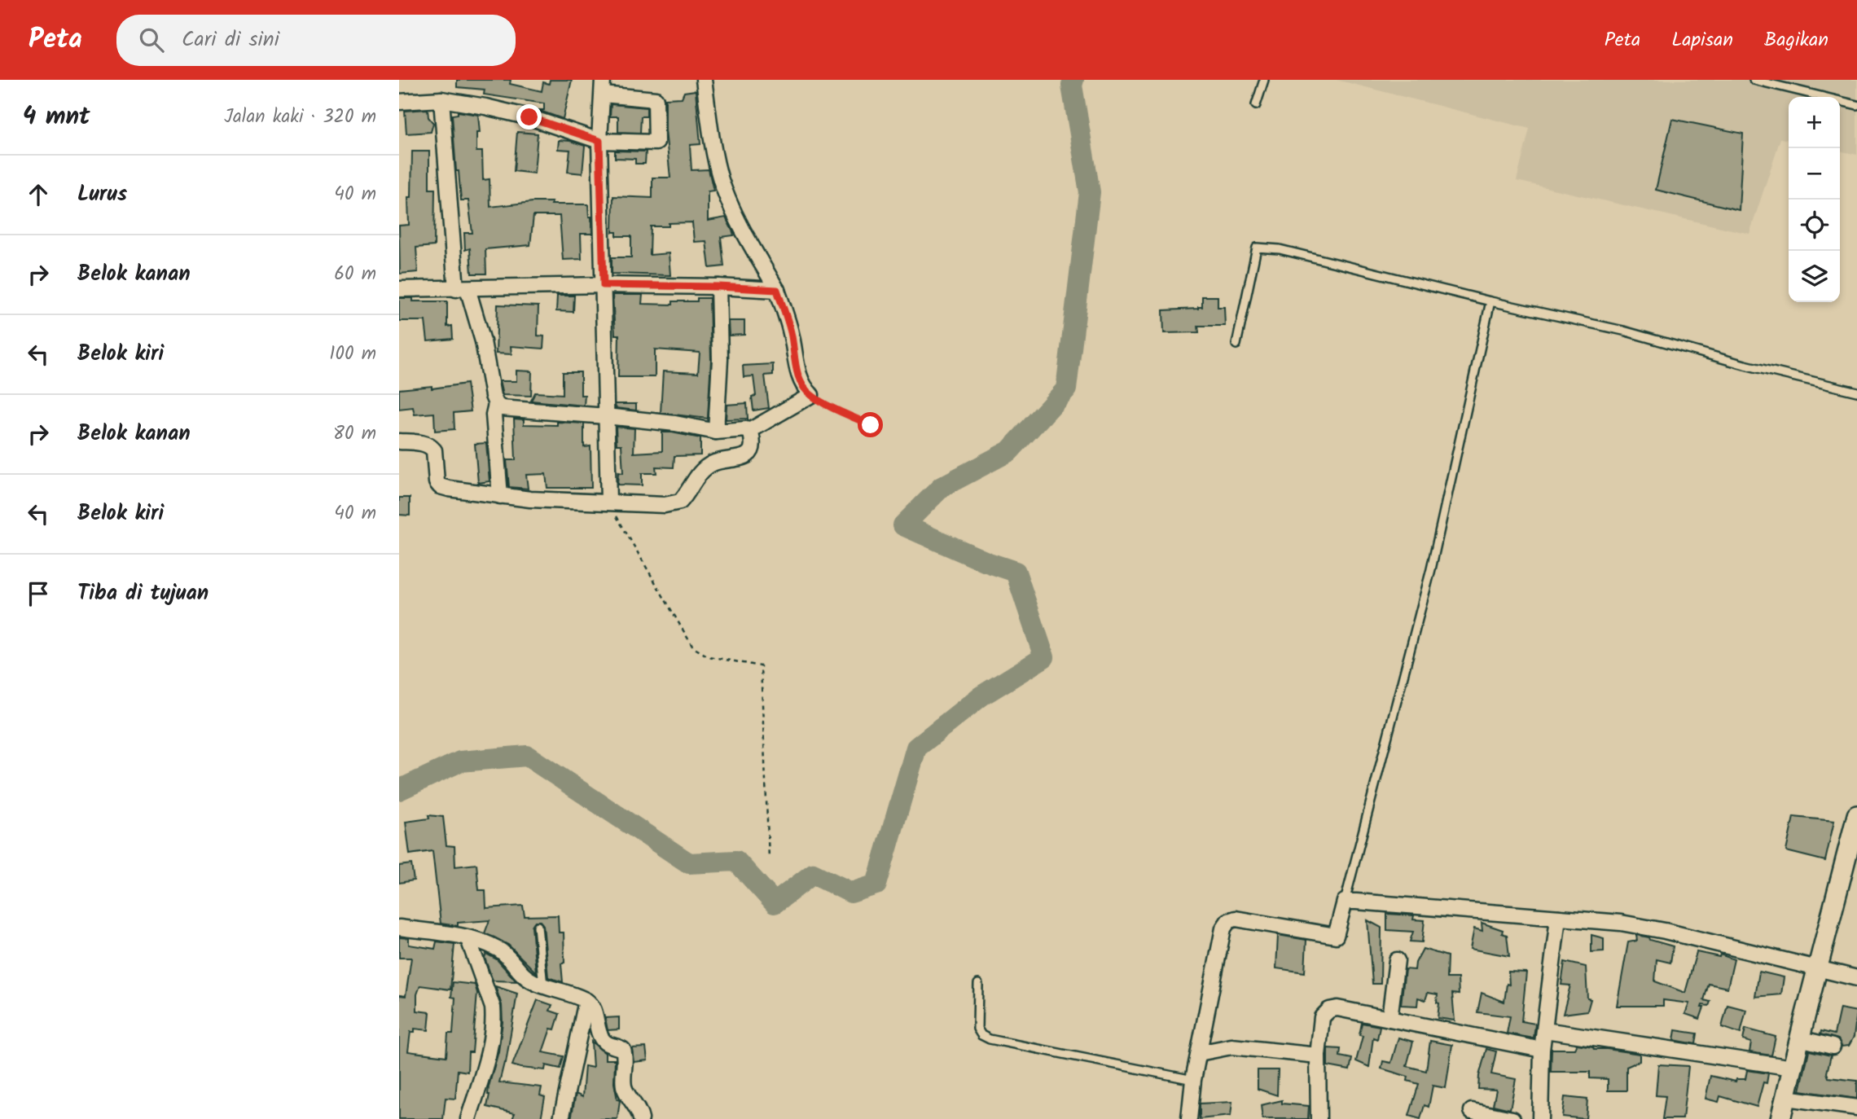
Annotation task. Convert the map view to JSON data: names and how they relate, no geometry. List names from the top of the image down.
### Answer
{
  "page": {
    "header": "Peta",
    "search": "Cari di sini",
    "nav": ["Peta", "Lapisan", "Bagikan"],
    "heading": ["4 mnt", "Jalan kaki · 320 m"],
    "map_buttons": ["+", "−"],
    "list": [
      ["Lurus", "40 m"],
      ["Belok kanan", "60 m"],
      ["Belok kiri", "100 m"],
      ["Belok kanan", "80 m"],
      ["Belok kiri", "40 m"],
      "Tiba di tujuan"
    ]
  }
}
